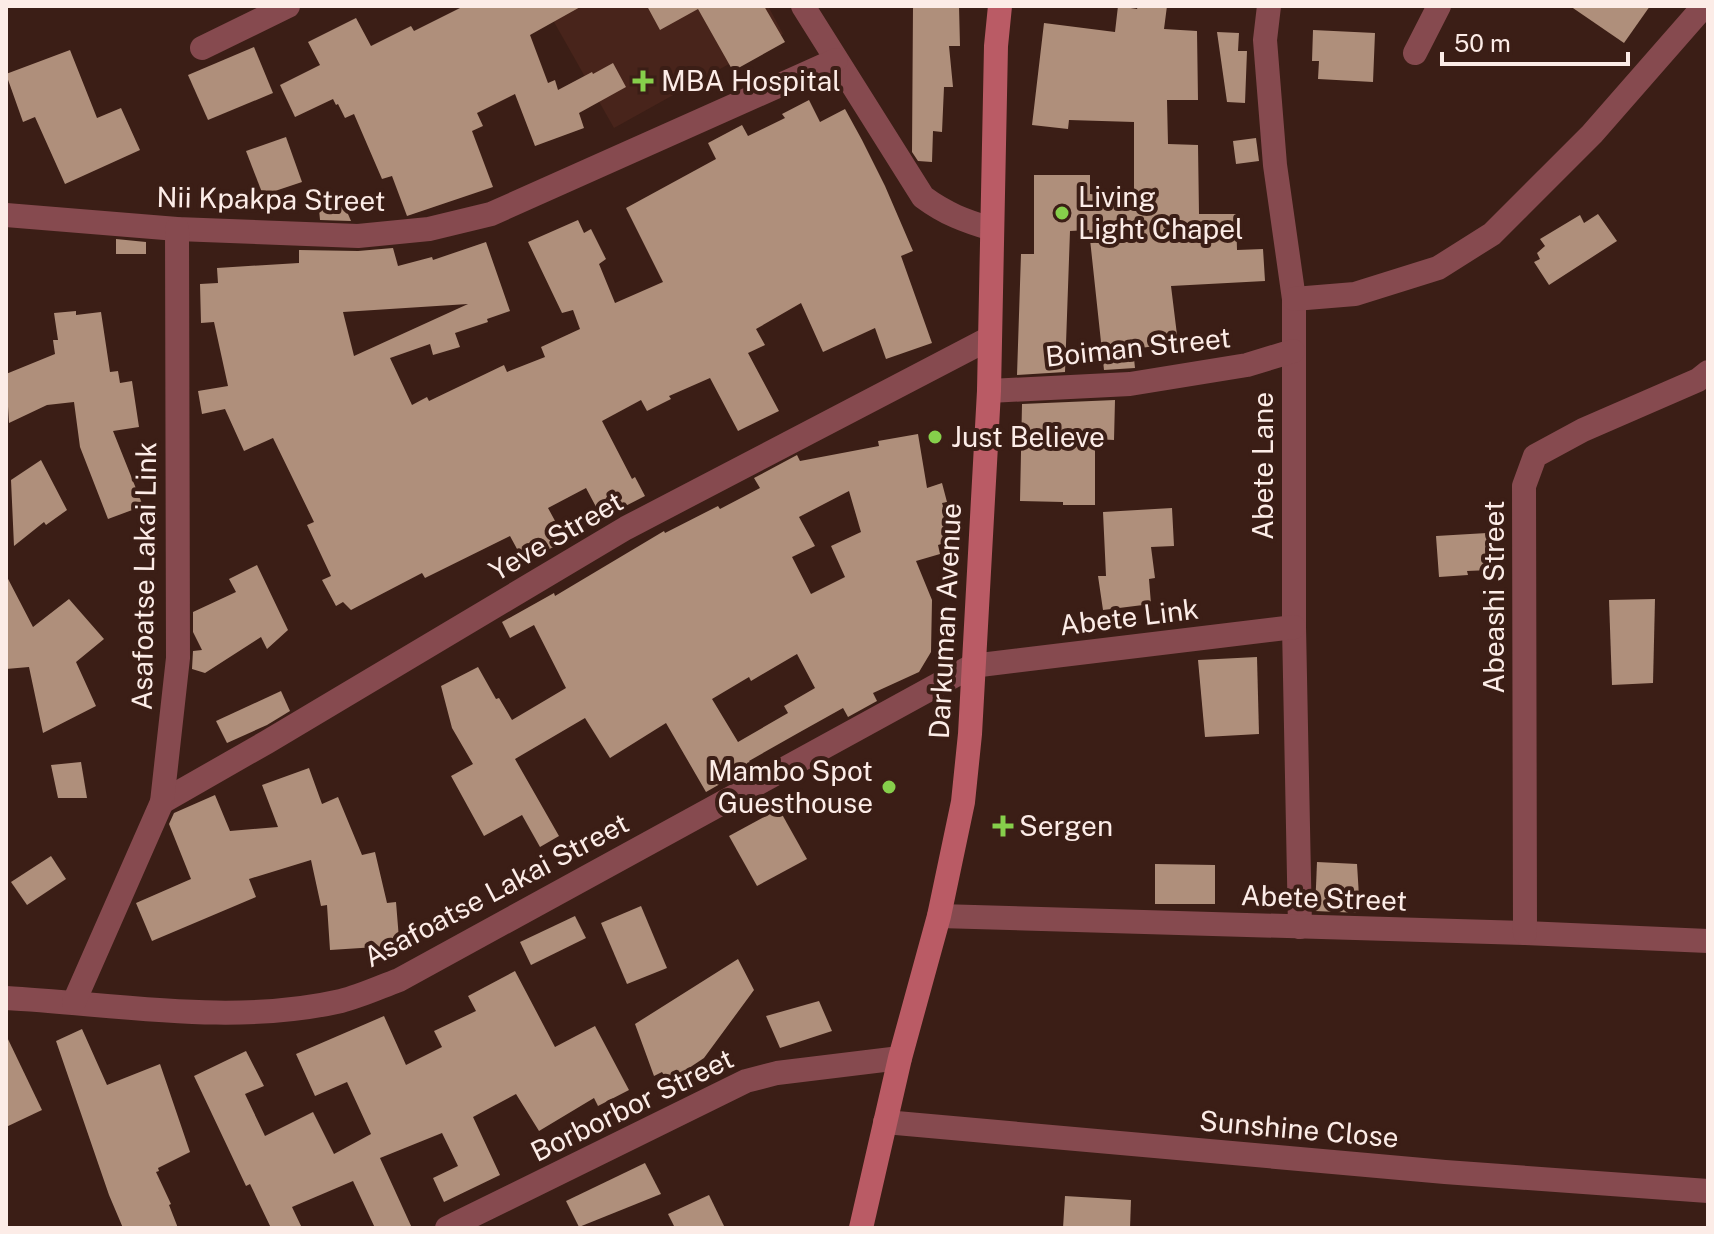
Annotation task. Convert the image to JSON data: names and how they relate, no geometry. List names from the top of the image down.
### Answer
{
  "streets": {
    "street": [
      "Nii Kpakpa Street",
      "Boiman Street",
      "Abete Lane",
      "Yeve Street",
      "Asafoatse Lakai Link",
      "Abeashi Street",
      "Abete Link",
      "Darkuman Avenue",
      "Asafoatse Lakai Street",
      "Abete Street",
      "Borborbor Street",
      "Sunshine Close"
    ]
  },
  "crossings": [
    ["Nii Kpakpa Street", "Asafoatse Lakai Link"],
    ["Boiman Street", "Abete Lane"],
    ["Boiman Street", "Darkuman Avenue"],
    ["Abete Lane", "Abete Link"],
    ["Abete Lane", "Abete Street"],
    ["Yeve Street", "Asafoatse Lakai Link"],
    ["Yeve Street", "Darkuman Avenue"],
    ["Asafoatse Lakai Link", "Asafoatse Lakai Street"],
    ["Abeashi Street", "Abete Street"],
    ["Abete Link", "Darkuman Avenue"],
    ["Abete Link", "Asafoatse Lakai Street"],
    ["Darkuman Avenue", "Asafoatse Lakai Street"],
    ["Darkuman Avenue", "Abete Street"],
    ["Darkuman Avenue", "Borborbor Street"],
    ["Darkuman Avenue", "Sunshine Close"]
  ],
  "places": {
    "health": ["MBA Hospital", "Sergen"],
    "other": ["Living Light Chapel", "Just Believe", "Mambo Spot Guesthouse"]
  },
  "scale_bar": "50 m"
}
